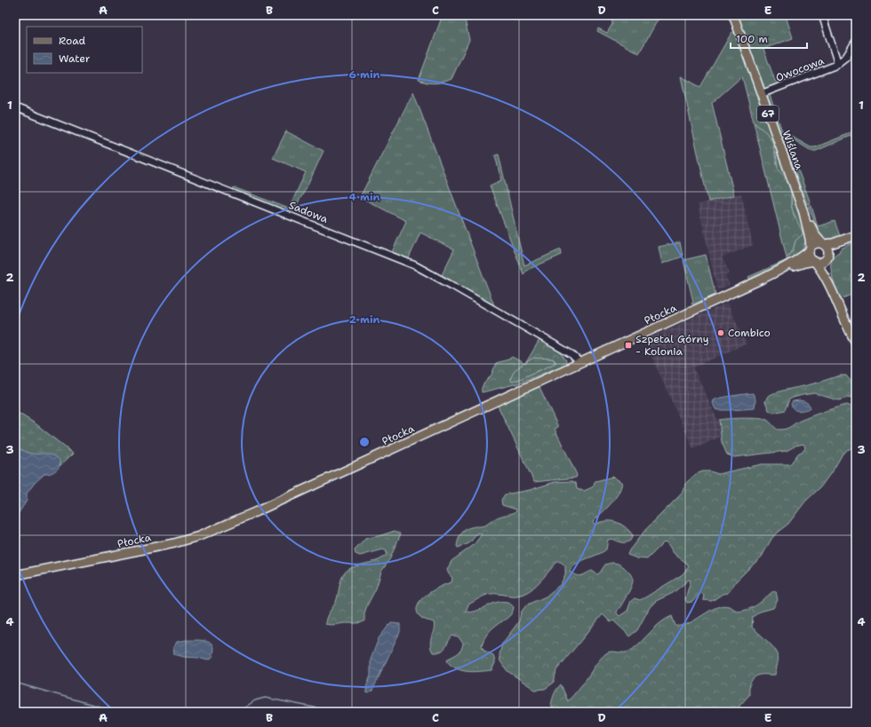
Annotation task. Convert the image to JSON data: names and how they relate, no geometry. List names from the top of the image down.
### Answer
{
  "streets": {
    "main road": ["67", "Wiślana", "Płocka"],
    "street": ["Owocowa", "Sadowa"]
  },
  "crossings": [
    ["Owocowa", "Wiślana"],
    ["67", "Wiślana"],
    ["67", "Płocka"],
    ["Wiślana", "Płocka"],
    ["Sadowa", "Płocka"]
  ],
  "places": {
    "other": ["Combico"],
    "transit": ["Szpetal Górny - Kolonia"]
  },
  "legend": ["Road", "Water"],
  "scale_bar": "100 m",
  "grid": {
    "columns": [
      "A",
      "B",
      "C",
      "D",
      "E"
    ],
    "rows": [
      "1",
      "2",
      "3",
      "4"
    ]
  },
  "rings": ["6 min", "4 min", "2 min"]
}
